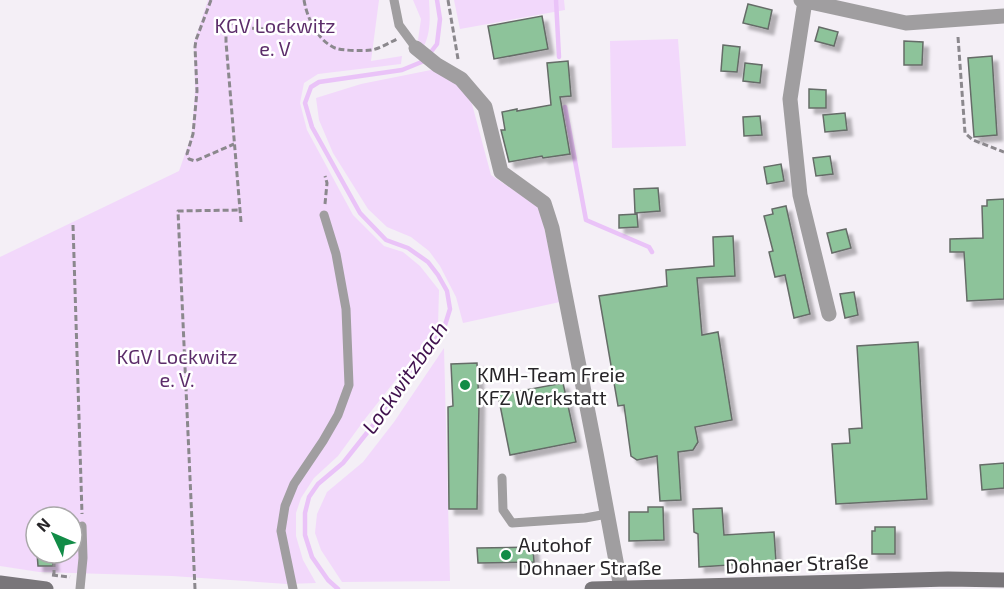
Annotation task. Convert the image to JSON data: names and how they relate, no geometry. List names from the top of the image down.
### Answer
{
  "streets": {
    "main road": ["Dohnaer Straße"]
  },
  "water": ["Lockwitzbach"],
  "parks": ["KGV Lockwitz e. V", "KGV Lockwitz e. V."],
  "places": ["KMH-Team Freie KFZ Werkstatt", "Autohof Dohnaer Straße"],
  "north": "top left"
}
